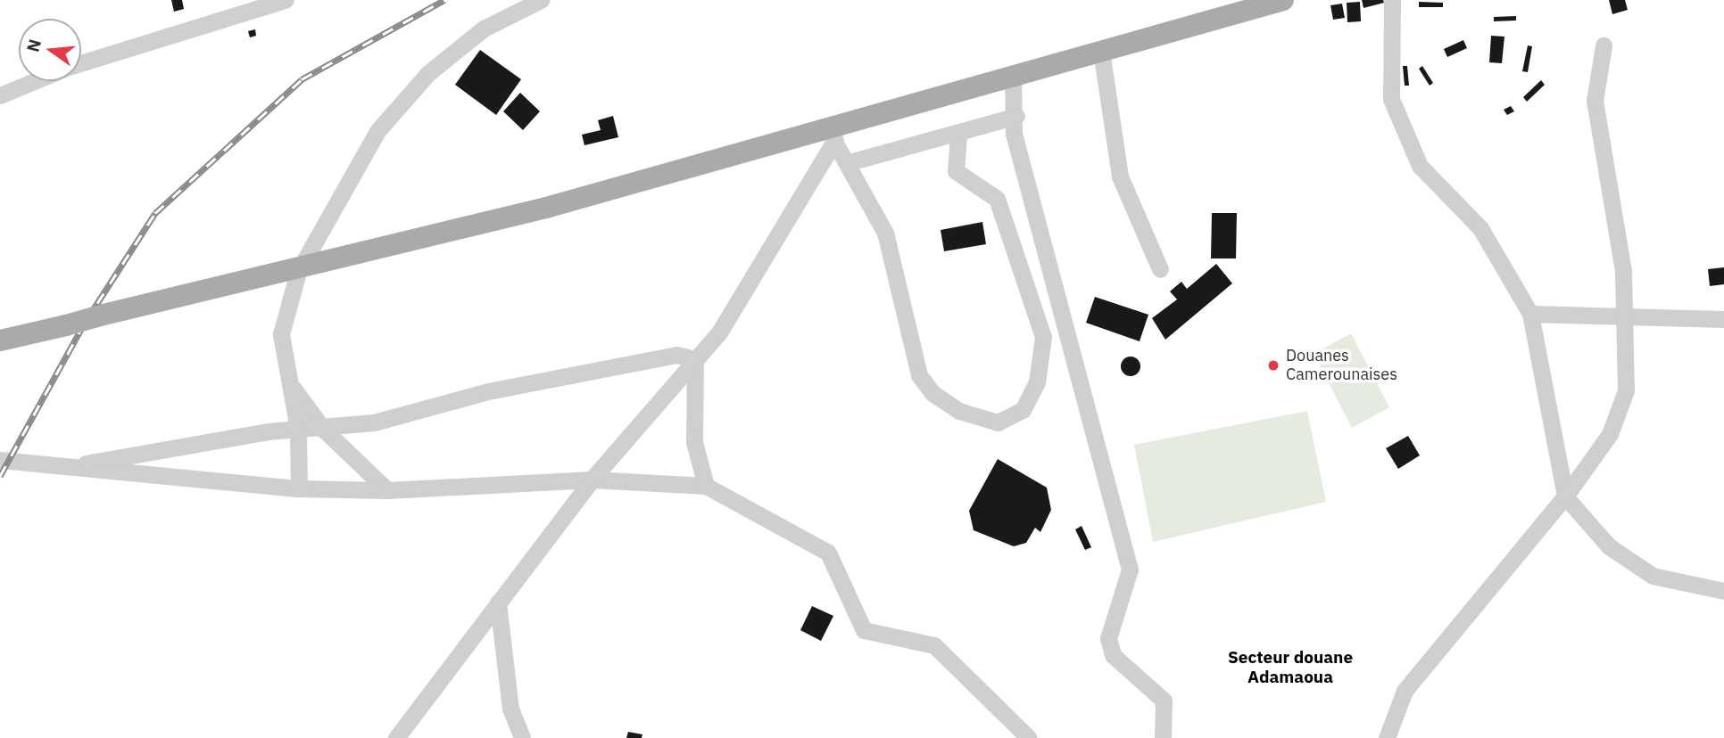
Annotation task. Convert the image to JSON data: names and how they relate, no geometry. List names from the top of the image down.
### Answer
{
  "districts": ["Secteur douane Adamaoua"],
  "places": ["Douanes Camerounaises"],
  "north": "left"
}
